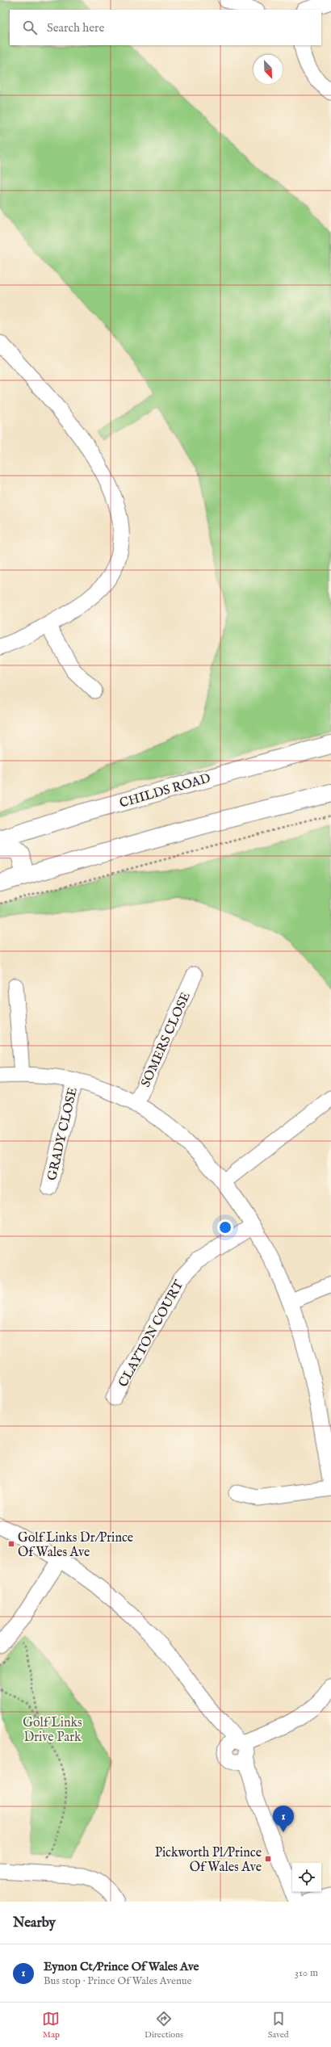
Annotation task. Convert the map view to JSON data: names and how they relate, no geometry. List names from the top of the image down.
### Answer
{
  "streets": {
    "main road": ["CHILDS ROAD"],
    "street": ["SOMERS CLOSE", "GRADY CLOSE", "CLAYTON COURT"]
  },
  "parks": ["Golf Links Drive Park"],
  "places": {
    "transit": ["Golf Links Dr/Prince Of Wales Ave", "Pickworth Pl/Prince Of Wales Ave"]
  },
  "north": "bottom right",
  "page": {
    "search": "Search here",
    "pins": "1",
    "heading": "Nearby",
    "list": [
      {
        "mark": "1",
        "name": "Eynon Ct/Prince Of Wales Ave",
        "note": "Bus stop · Prince Of Wales Avenue",
        "value": "310 m"
      }
    ],
    "nav": ["Map", "Directions", "Saved"]
  }
}
